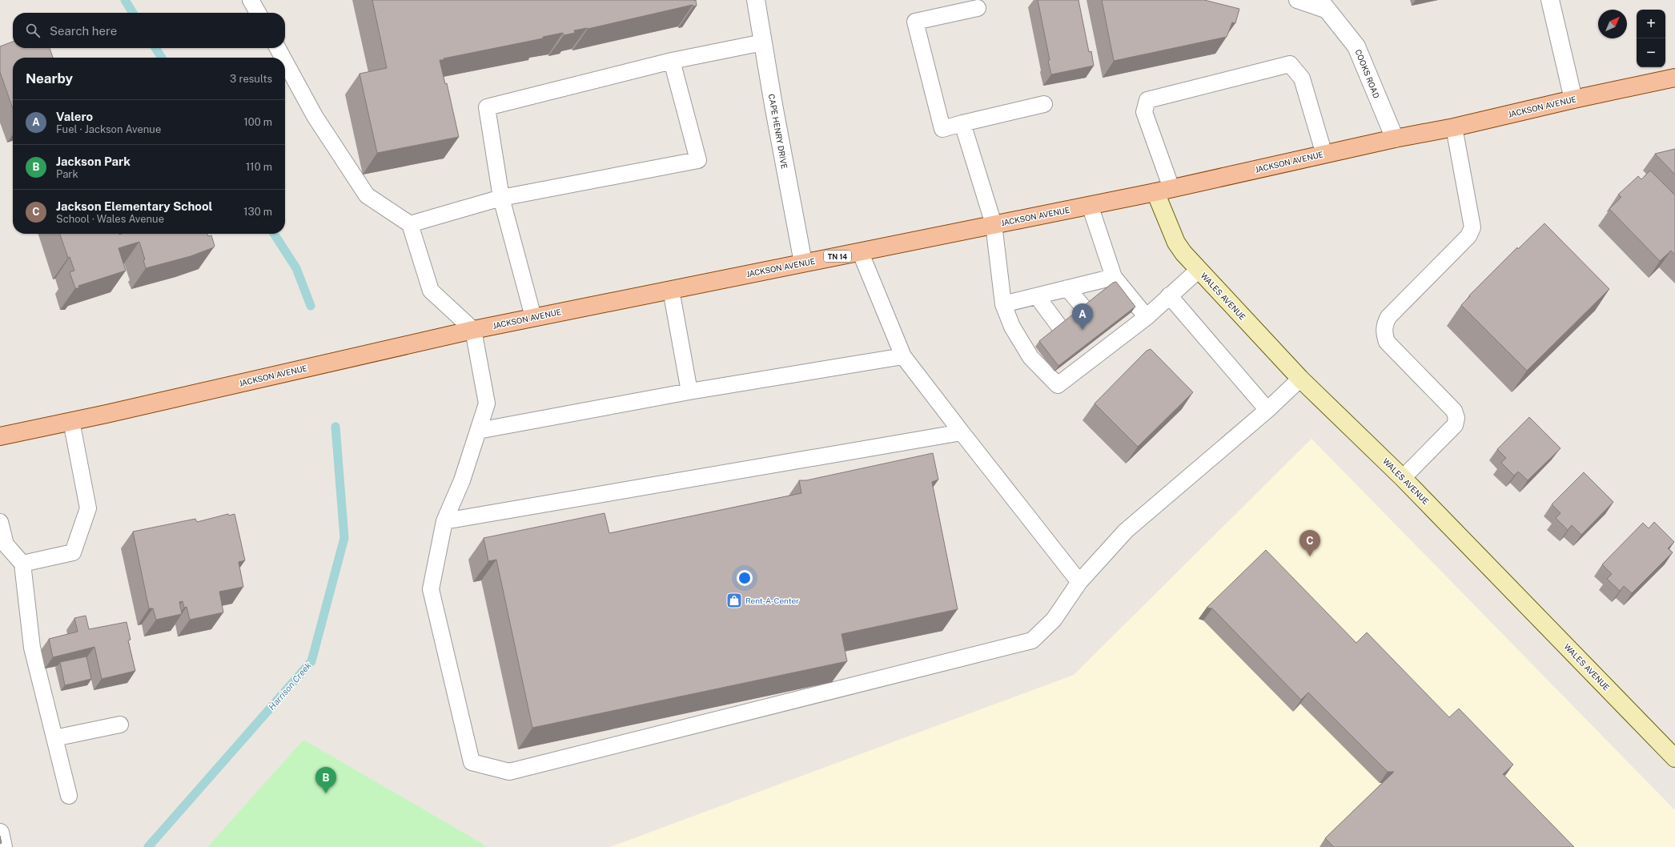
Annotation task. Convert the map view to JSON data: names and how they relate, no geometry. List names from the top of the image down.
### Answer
{
  "streets": {
    "main road": ["JACKSON AVENUE", "TN 14", "WALES AVENUE"],
    "street": ["COOKS ROAD", "CAPE HENRY DRIVE"]
  },
  "crossings": [
    ["COOKS ROAD", "JACKSON AVENUE"],
    ["JACKSON AVENUE", "CAPE HENRY DRIVE"],
    ["JACKSON AVENUE", "WALES AVENUE"]
  ],
  "water": ["Harrison Creek"],
  "places": {
    "shop": ["Rent-A-Center"]
  },
  "north": "top right",
  "page": {
    "map_buttons": ["+", "−"],
    "search": "Search here",
    "heading": ["Nearby", "3 results"],
    "list": [
      {
        "mark": "A",
        "name": "Valero",
        "note": "Fuel · Jackson Avenue",
        "value": "100 m"
      },
      {
        "mark": "B",
        "name": "Jackson Park",
        "note": "Park",
        "value": "110 m"
      },
      {
        "mark": "C",
        "name": "Jackson Elementary School",
        "note": "School · Wales Avenue",
        "value": "130 m"
      }
    ],
    "pins": ["A", "C", "B"]
  }
}
